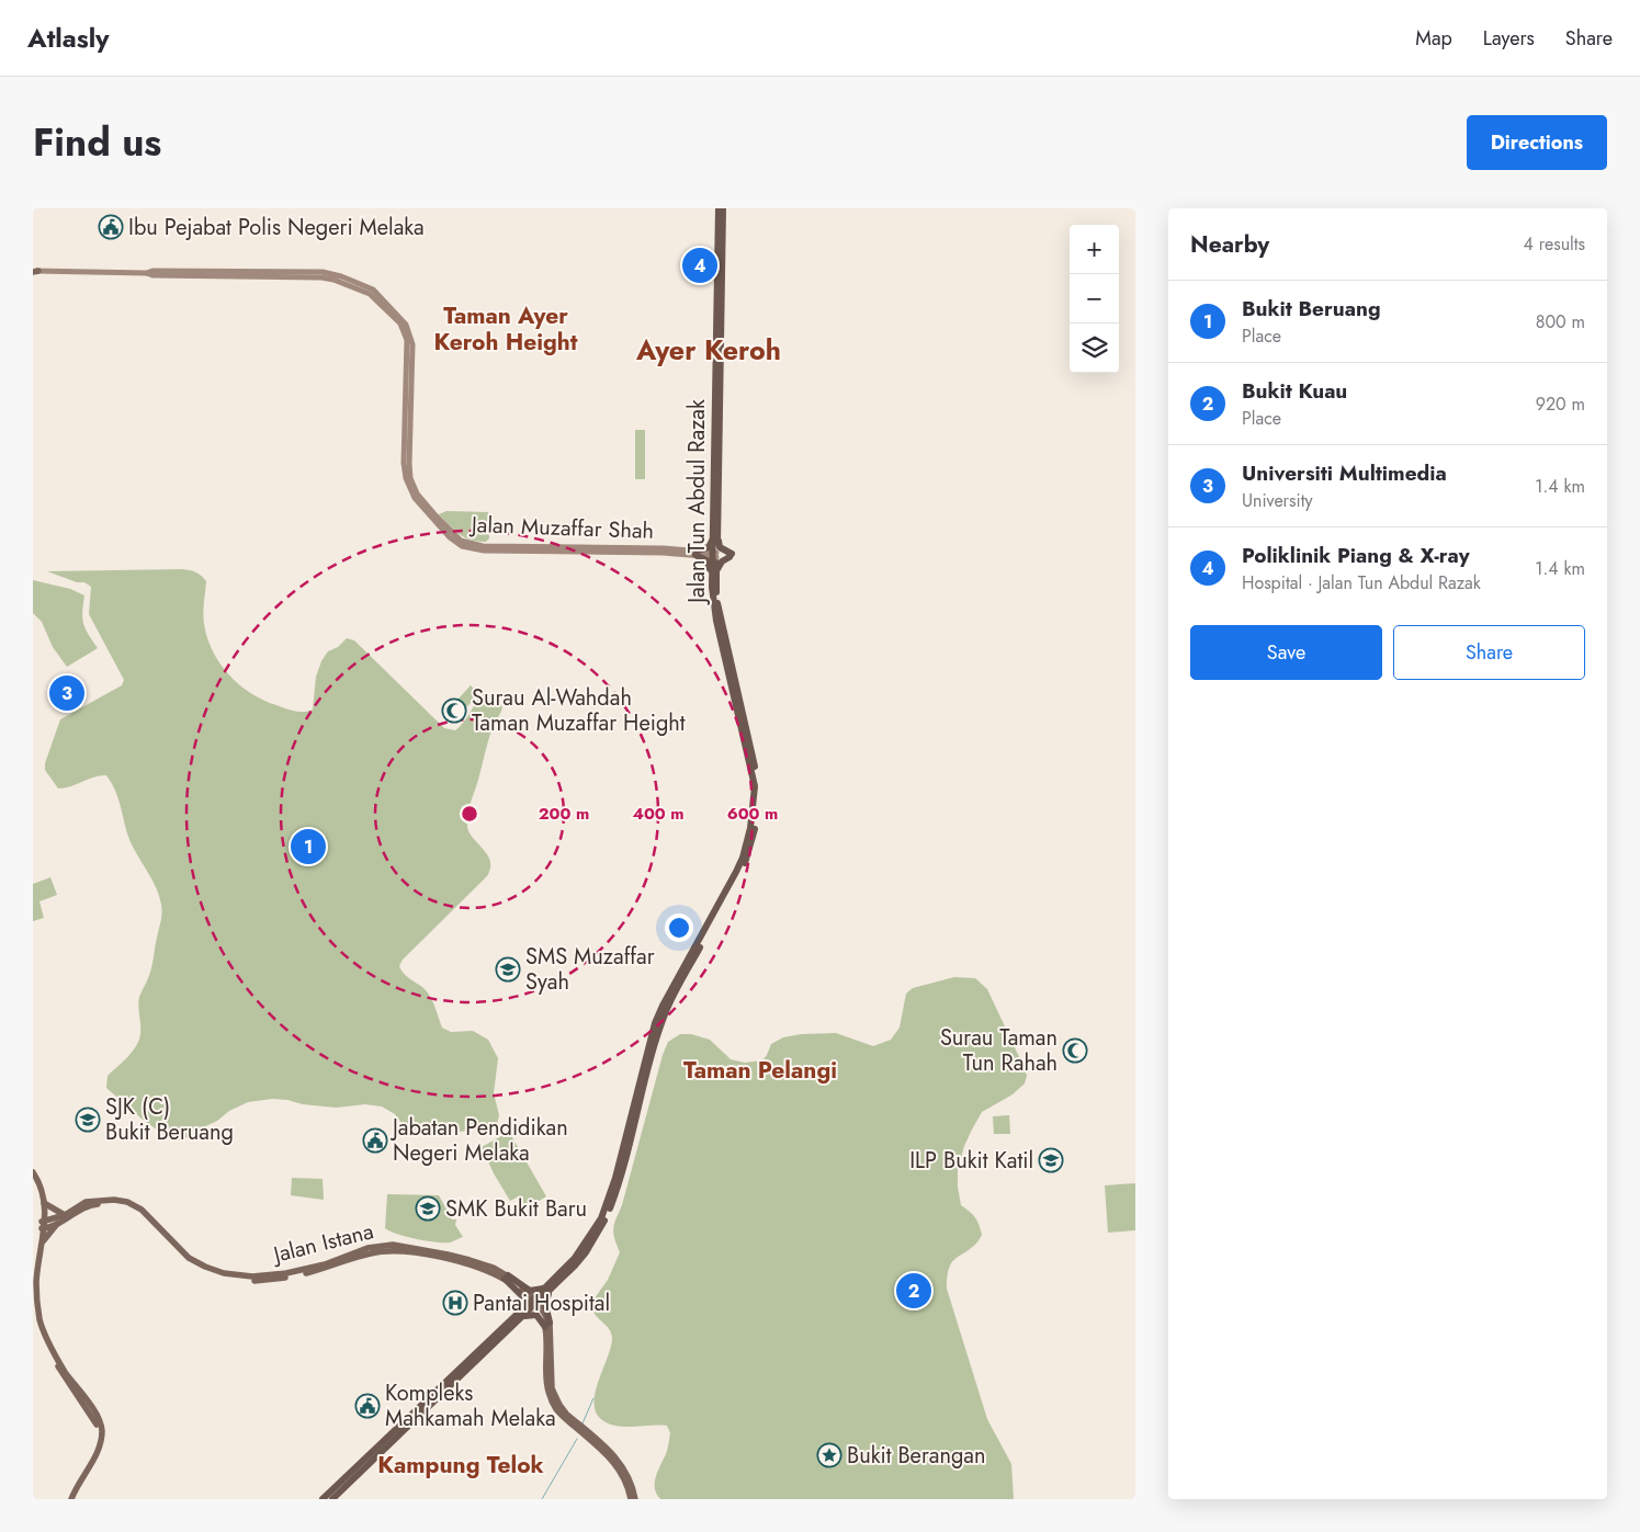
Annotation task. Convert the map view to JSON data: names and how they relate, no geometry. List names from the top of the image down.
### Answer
{
  "streets": {
    "highway": ["Jalan Tun Abdul Razak"],
    "main road": ["Jalan Muzaffar Shah", "Jalan Istana"]
  },
  "crossings": [
    ["Jalan Tun Abdul Razak", "Jalan Muzaffar Shah"],
    ["Jalan Tun Abdul Razak", "Jalan Istana"]
  ],
  "districts": [
    "Taman Ayer Keroh Height",
    "Ayer Keroh",
    "Taman Pelangi",
    "Kampung Telok"
  ],
  "places": {
    "public building": ["Ibu Pejabat Polis Negeri Melaka", "Jabatan Pendidikan Negeri Melaka", "Kompleks Mahkamah Melaka"],
    "mosque": ["Surau Al-Wahdah Taman Muzaffar Height", "Surau Taman Tun Rahah"],
    "school or university": [
      "SMS Muzaffar Syah",
      "SJK (C) Bukit Beruang",
      "ILP Bukit Katil",
      "SMK Bukit Baru"
    ],
    "hospital": ["Pantai Hospital"],
    "place": ["Bukit Berangan"]
  },
  "page": {
    "header": "Atlasly",
    "nav": ["Map", "Layers", "Share"],
    "title": "Find us",
    "buttons": [
      "Directions",
      ["Save", "Share"]
    ],
    "heading": ["Nearby", "4 results"],
    "map_buttons": ["+", "−"],
    "pins": [
      "4",
      "3",
      "1",
      "2"
    ],
    "list": [
      {
        "mark": "1",
        "name": "Bukit Beruang",
        "note": "Place",
        "value": "800 m"
      },
      {
        "mark": "2",
        "name": "Bukit Kuau",
        "note": "Place",
        "value": "920 m"
      },
      {
        "mark": "3",
        "name": "Universiti Multimedia",
        "note": "University",
        "value": "1.4 km"
      },
      {
        "mark": "4",
        "name": "Poliklinik Piang & X-ray",
        "note": "Hospital · Jalan Tun Abdul Razak",
        "value": "1.4 km"
      }
    ]
  },
  "rings": ["200 m", "400 m", "600 m"]
}
